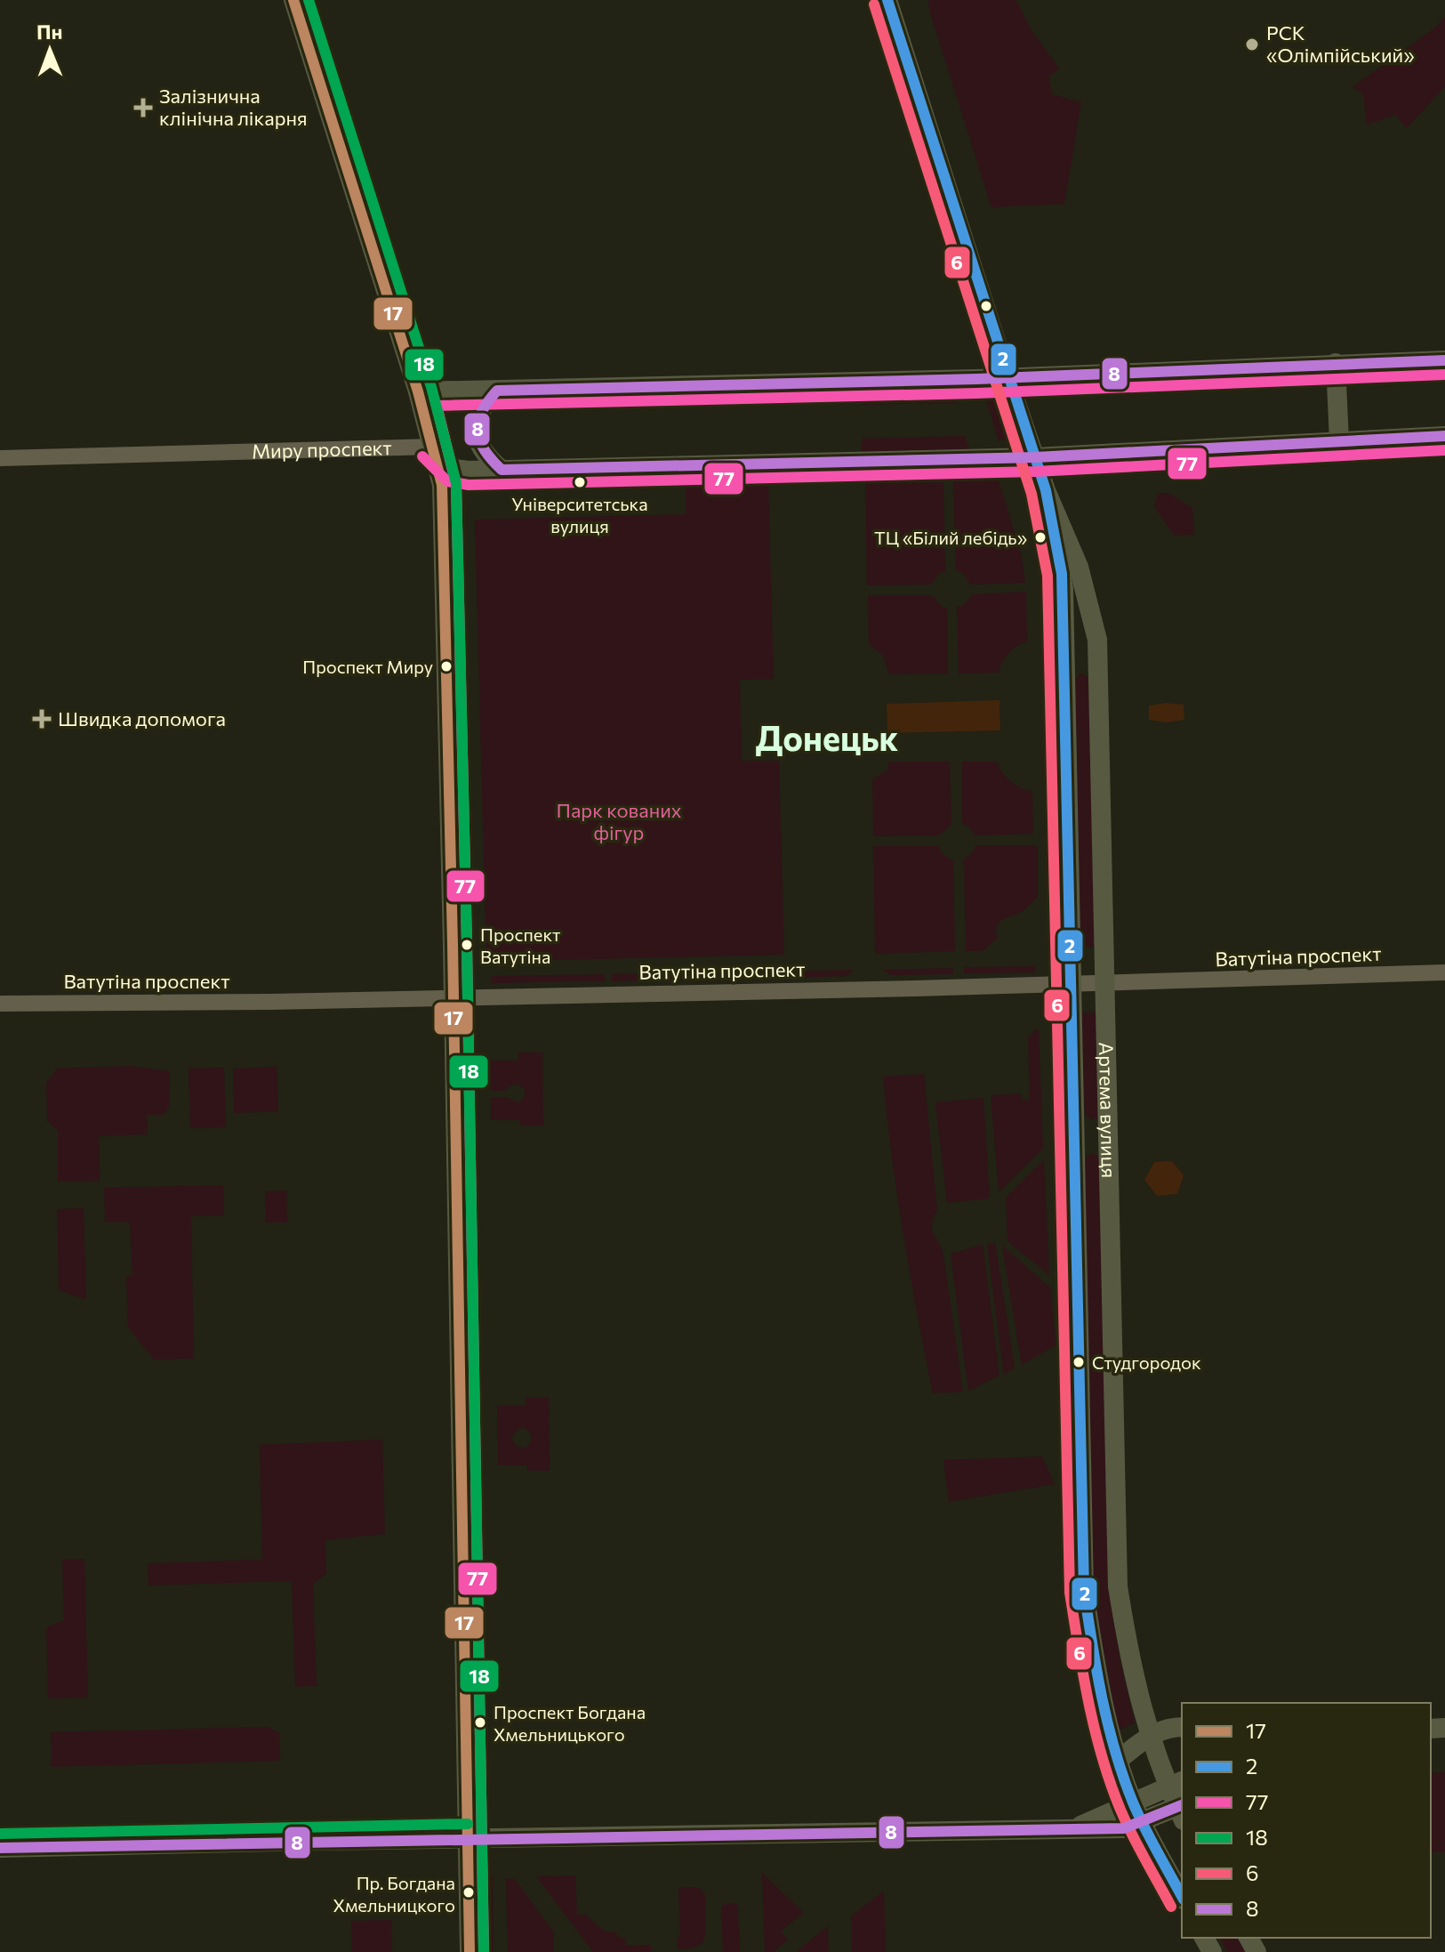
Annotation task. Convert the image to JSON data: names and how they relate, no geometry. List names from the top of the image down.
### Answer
{
  "streets": {
    "main road": ["Артема вулиця"],
    "street": ["Миру проспект", "Ватутіна проспект"]
  },
  "crossings": [
    ["Ватутіна проспект", "Артема вулиця"]
  ],
  "districts": ["Донецьк"],
  "parks": ["Парк кованих фігур"],
  "places": {
    "other": [
      "РСК «Олімпійський»",
      "Університетська вулиця",
      "ТЦ «Білий лебідь»",
      "Проспект Миру",
      "Проспект Ватутіна",
      "Студгородок",
      "Проспект Богдана Хмельницького",
      "Пр. Богдана Хмельницкого"
    ],
    "health": ["Залізнична клінічна лікарня", "Швидка допомога"]
  },
  "lines": [
    "transit line 17",
    "transit line 2",
    "transit line 18",
    "transit line 6",
    "transit line 8",
    "transit line 77"
  ],
  "legend": [
    "17",
    "2",
    "77",
    "18",
    "6",
    "8"
  ],
  "north": "top"
}
